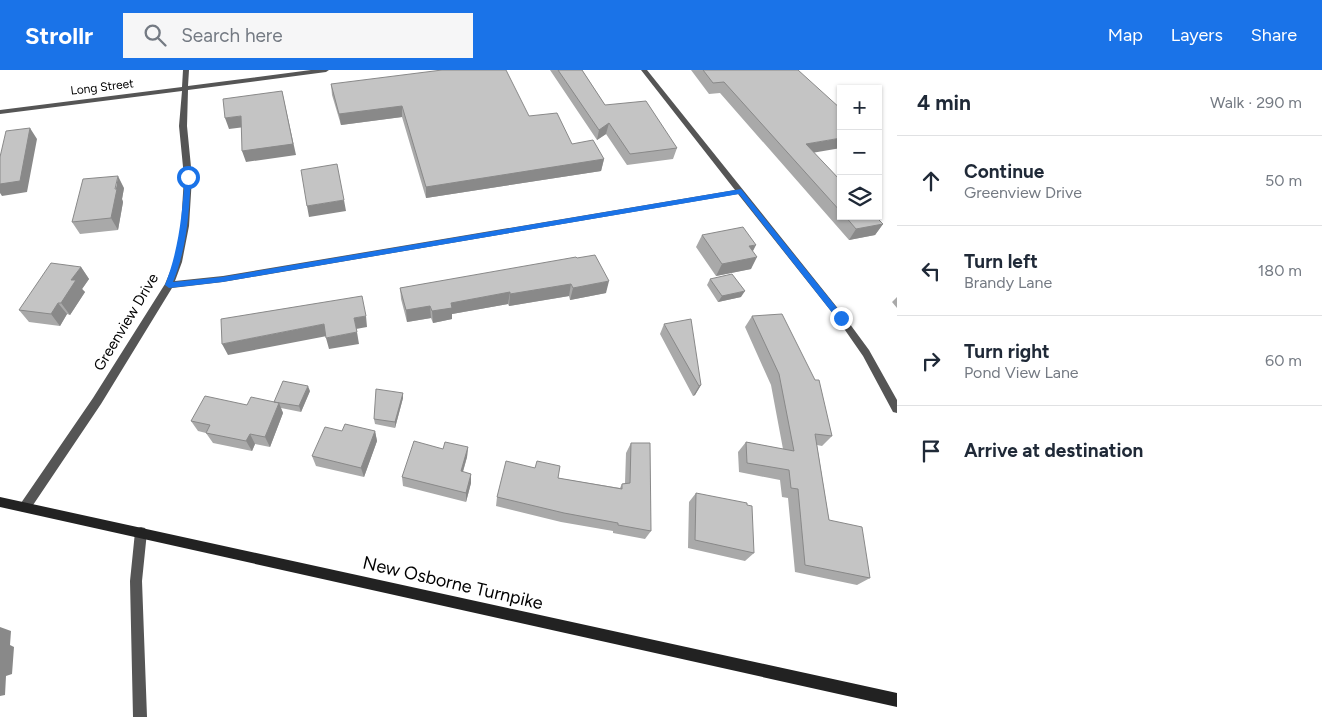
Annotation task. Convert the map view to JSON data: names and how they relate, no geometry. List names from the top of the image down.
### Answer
{
  "streets": {
    "street": ["Long Street", "Greenview Drive", "New Osborne Turnpike"]
  },
  "crossings": [
    ["Long Street", "Greenview Drive"],
    ["Greenview Drive", "New Osborne Turnpike"]
  ],
  "page": {
    "header": "Strollr",
    "search": "Search here",
    "nav": ["Map", "Layers", "Share"],
    "heading": ["4 min", "Walk · 290 m"],
    "map_buttons": ["+", "−"],
    "list": [
      ["Continue", "Greenview Drive", "50 m"],
      ["Turn left", "Brandy Lane", "180 m"],
      ["Turn right", "Pond View Lane", "60 m"],
      "Arrive at destination"
    ]
  }
}
